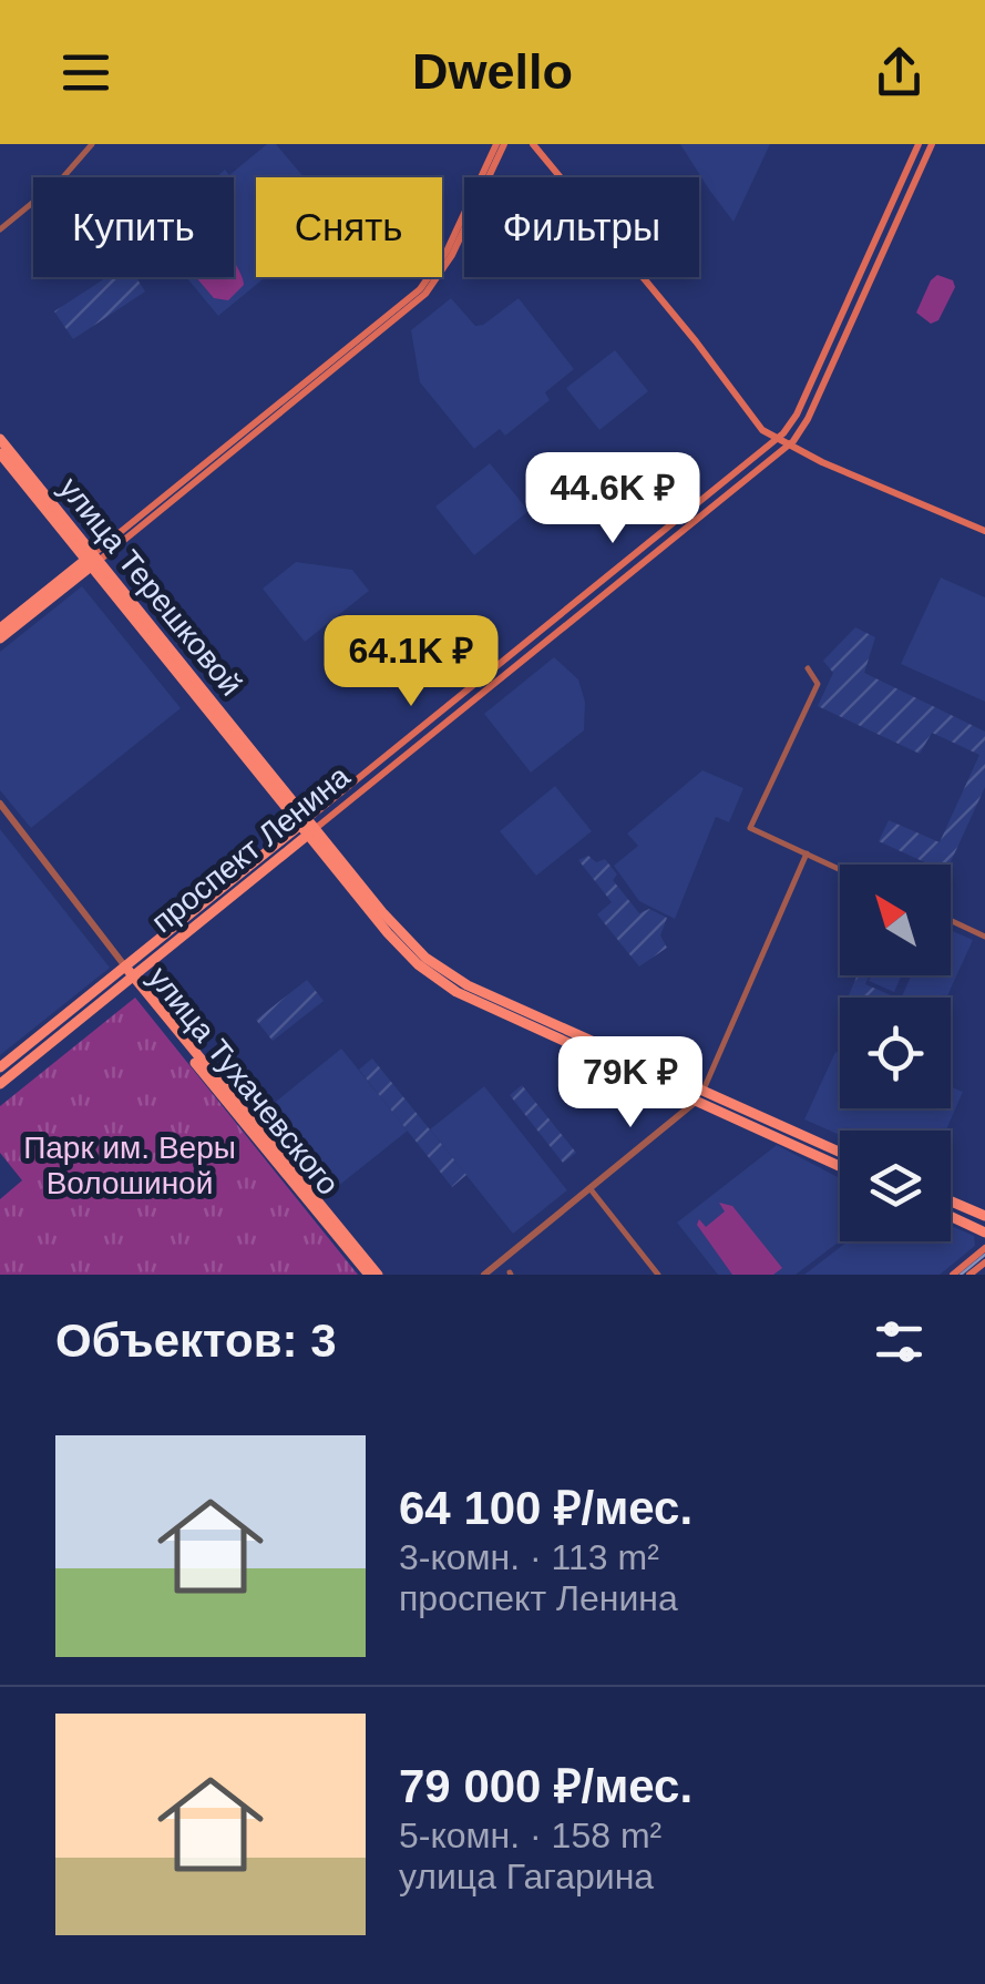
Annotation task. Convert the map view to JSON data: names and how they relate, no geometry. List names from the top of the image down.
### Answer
{
  "streets": {
    "main road": ["улица Терешковой", "проспект Ленина", "улица Тухачевского"]
  },
  "crossings": [
    ["улица Терешковой", "проспект Ленина"],
    ["проспект Ленина", "улица Тухачевского"]
  ],
  "parks": ["Парк им. Веры Волошиной"],
  "north": "top left",
  "page": {
    "header": "Dwello",
    "chip": ["Купить", "Снять", "Фильтры"],
    "price": ["44.6K ₽", "64.1K ₽", "79K ₽"],
    "heading": "Объектов: 3",
    "list": [
      {
        "name": "64 100 ₽/мес.",
        "note": "3-комн. · 113 m² · проспект Ленина"
      },
      {
        "name": "79 000 ₽/мес.",
        "note": "5-комн. · 158 m² · улица Гагарина"
      }
    ]
  }
}
